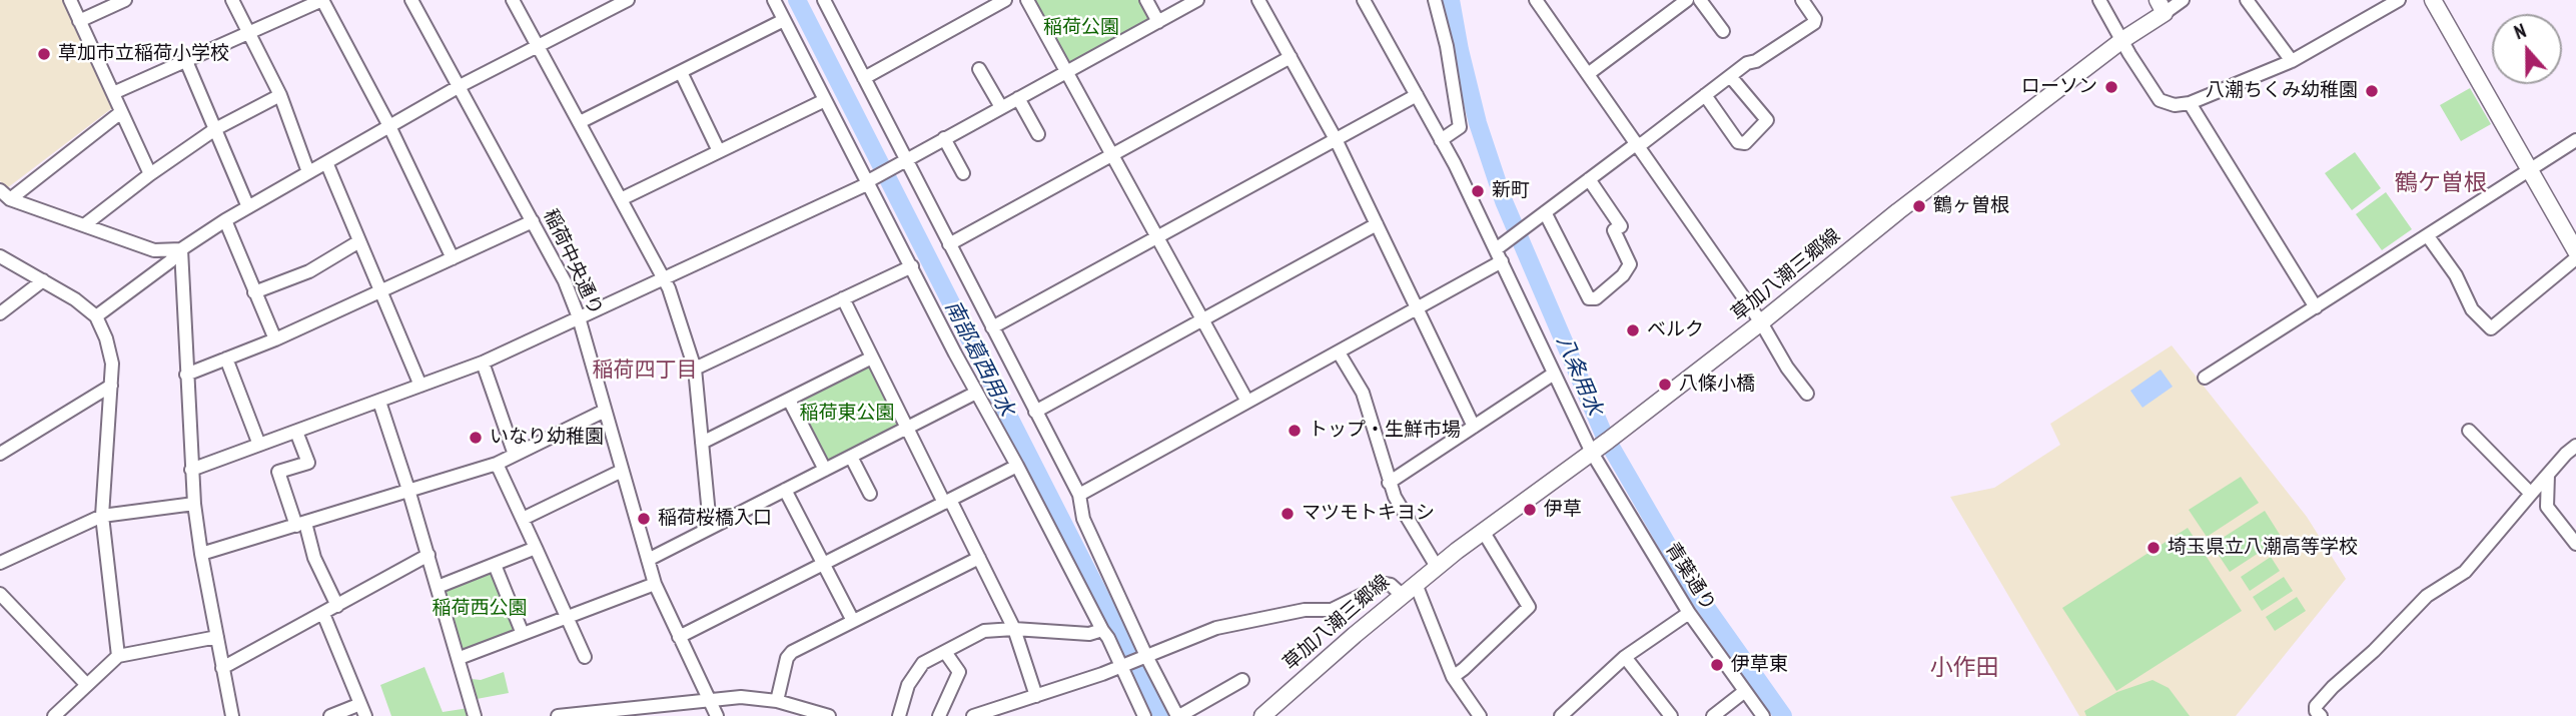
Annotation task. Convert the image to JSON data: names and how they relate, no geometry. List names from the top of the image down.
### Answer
{
  "streets": {
    "main road": ["草加八潮三郷線"],
    "street": ["稲荷中央通り", "青葉通り"]
  },
  "crossings": [
    ["草加八潮三郷線", "青葉通り"]
  ],
  "districts": ["鶴ケ曽根", "稲荷四丁目", "小作田"],
  "water": ["南部葛西用水", "八条用水"],
  "parks": ["稲荷公園", "稲荷東公園", "稲荷西公園"],
  "places": [
    "草加市立稲荷小学校",
    "ローソン",
    "八潮ちくみ幼稚園",
    "新町",
    "鶴ヶ曽根",
    "ベルク",
    "八條小橋",
    "トップ・生鮮市場",
    "いなり幼稚園",
    "伊草",
    "マツモトキヨシ",
    "稲荷桜橋入口",
    "埼玉県立八潮高等学校",
    "伊草東"
  ],
  "north": "top"
}
